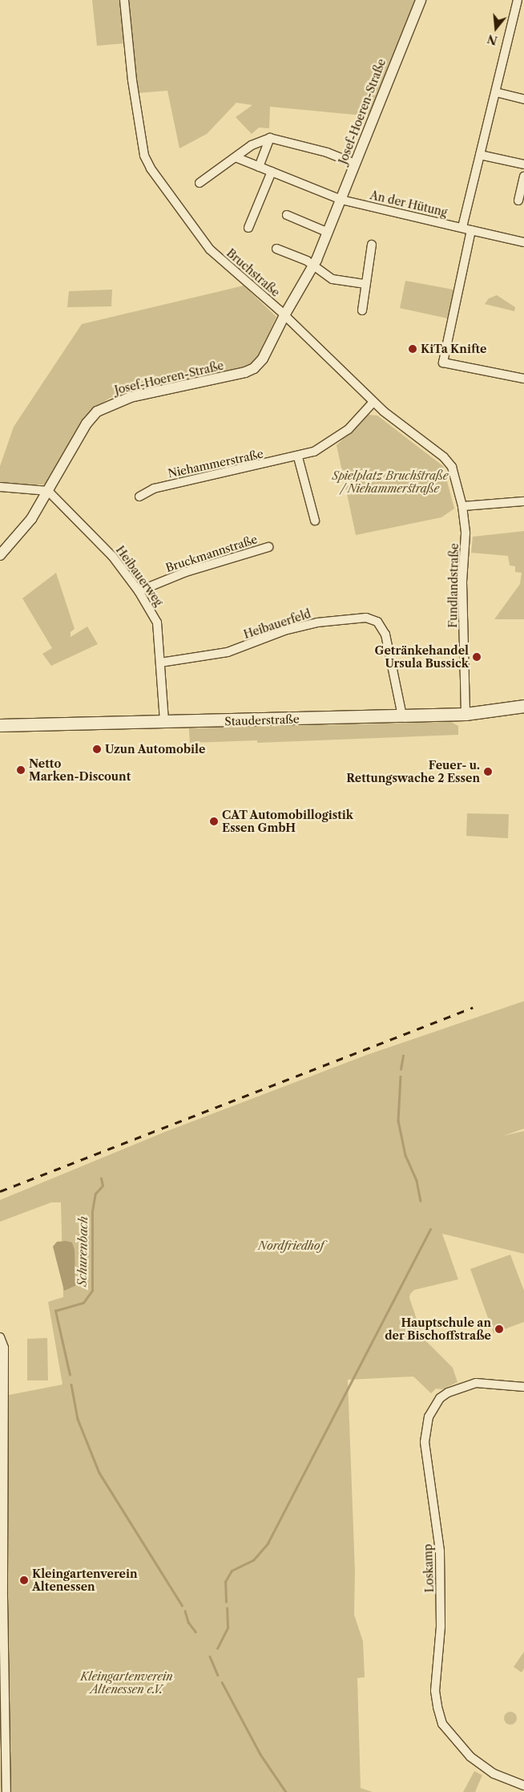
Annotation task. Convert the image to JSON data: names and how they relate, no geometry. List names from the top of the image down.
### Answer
{
  "streets": {
    "main road": ["Stauderstraße"],
    "street": [
      "Josef-Hoeren-Straße",
      "An der Hütung",
      "Bruchstraße",
      "Niehammerstraße",
      "Bruckmannstraße",
      "Heibauerweg",
      "Fundlandstraße",
      "Heibauerfeld",
      "Loskamp"
    ]
  },
  "crossings": [
    ["Josef-Hoeren-Straße", "An der Hütung"],
    ["Josef-Hoeren-Straße", "Bruchstraße"],
    ["Josef-Hoeren-Straße", "Heibauerweg"],
    ["Bruchstraße", "Niehammerstraße"],
    ["Bruchstraße", "Fundlandstraße"],
    ["Bruckmannstraße", "Heibauerweg"],
    ["Heibauerweg", "Heibauerfeld"],
    ["Heibauerweg", "Stauderstraße"],
    ["Fundlandstraße", "Stauderstraße"],
    ["Heibauerfeld", "Stauderstraße"]
  ],
  "water": ["Schurenbach"],
  "parks": ["Spielplatz Bruchstraße / Niehammerstraße", "Nordfriedhof", "Kleingartenverein Altenessen e.V."],
  "places": [
    "KiTa Knifte",
    "Getränkehandel Ursula Bussick",
    "Uzun Automobile",
    "Netto Marken-Discount",
    "Feuer- u. Rettungswache 2 Essen",
    "CAT Automobillogistik Essen GmbH",
    "Hauptschule an der Bischoffstraße",
    "Kleingartenverein Altenessen"
  ],
  "north": "bottom"
}
